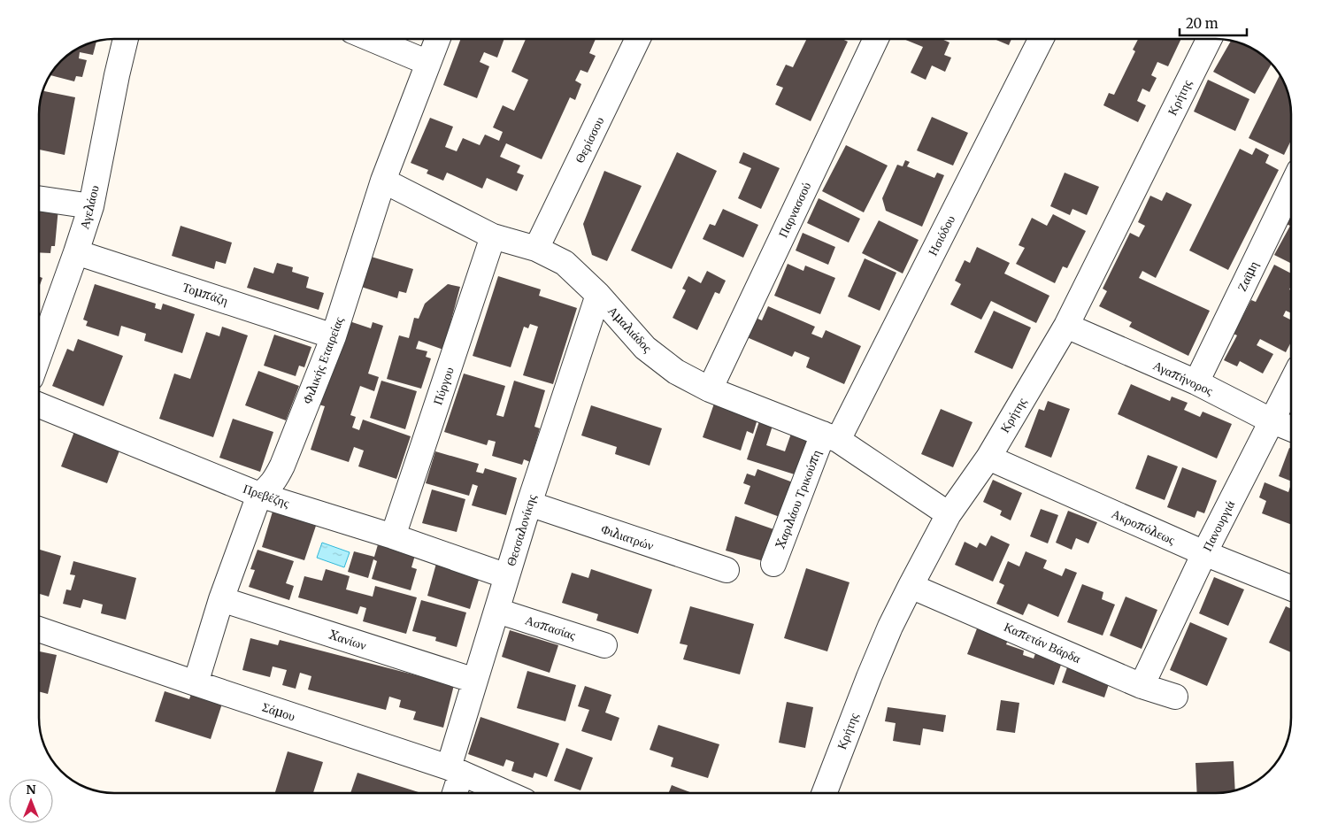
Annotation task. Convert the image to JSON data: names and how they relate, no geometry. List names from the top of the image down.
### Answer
{
  "streets": {
    "street": [
      "Κρήτης",
      "Θερίσσου",
      "Αγελάου",
      "Παρνασσού",
      "Ησιόδου",
      "Ζαϊμη",
      "Τομπάζη",
      "Αμαλιάδος",
      "Φιλικής Εταιρείας",
      "Αγαπήνορος",
      "Πύργου",
      "Πρεβέζης",
      "Χαριλάου Τρικούπη",
      "Πανουργιά",
      "Ακροπόλεως",
      "Θεσσαλονίκης",
      "Φιλιατρών",
      "Ασπασίας",
      "Χανίων",
      "Καπετάν Βάρδα",
      "Σάμου"
    ]
  },
  "crossings": [
    ["Κρήτης", "Αμαλιάδος"],
    ["Κρήτης", "Αγαπήνορος"],
    ["Κρήτης", "Ακροπόλεως"],
    ["Κρήτης", "Καπετάν Βάρδα"],
    ["Θερίσσου", "Αμαλιάδος"],
    ["Αγελάου", "Τομπάζη"],
    ["Παρνασσού", "Αμαλιάδος"],
    ["Ησιόδου", "Αμαλιάδος"],
    ["Ησιόδου", "Χαριλάου Τρικούπη"],
    ["Ζαϊμη", "Αγαπήνορος"],
    ["Τομπάζη", "Φιλικής Εταιρείας"],
    ["Αμαλιάδος", "Φιλικής Εταιρείας"],
    ["Αμαλιάδος", "Πύργου"],
    ["Αμαλιάδος", "Χαριλάου Τρικούπη"],
    ["Αμαλιάδος", "Θεσσαλονίκης"],
    ["Φιλικής Εταιρείας", "Πρεβέζης"],
    ["Φιλικής Εταιρείας", "Χανίων"],
    ["Φιλικής Εταιρείας", "Σάμου"],
    ["Αγαπήνορος", "Πανουργιά"],
    ["Πύργου", "Πρεβέζης"],
    ["Πρεβέζης", "Θεσσαλονίκης"],
    ["Πανουργιά", "Ακροπόλεως"],
    ["Πανουργιά", "Καπετάν Βάρδα"],
    ["Θεσσαλονίκης", "Φιλιατρών"],
    ["Θεσσαλονίκης", "Ασπασίας"],
    ["Θεσσαλονίκης", "Χανίων"],
    ["Θεσσαλονίκης", "Σάμου"]
  ],
  "scale_bar": "20 m",
  "north": "top"
}
